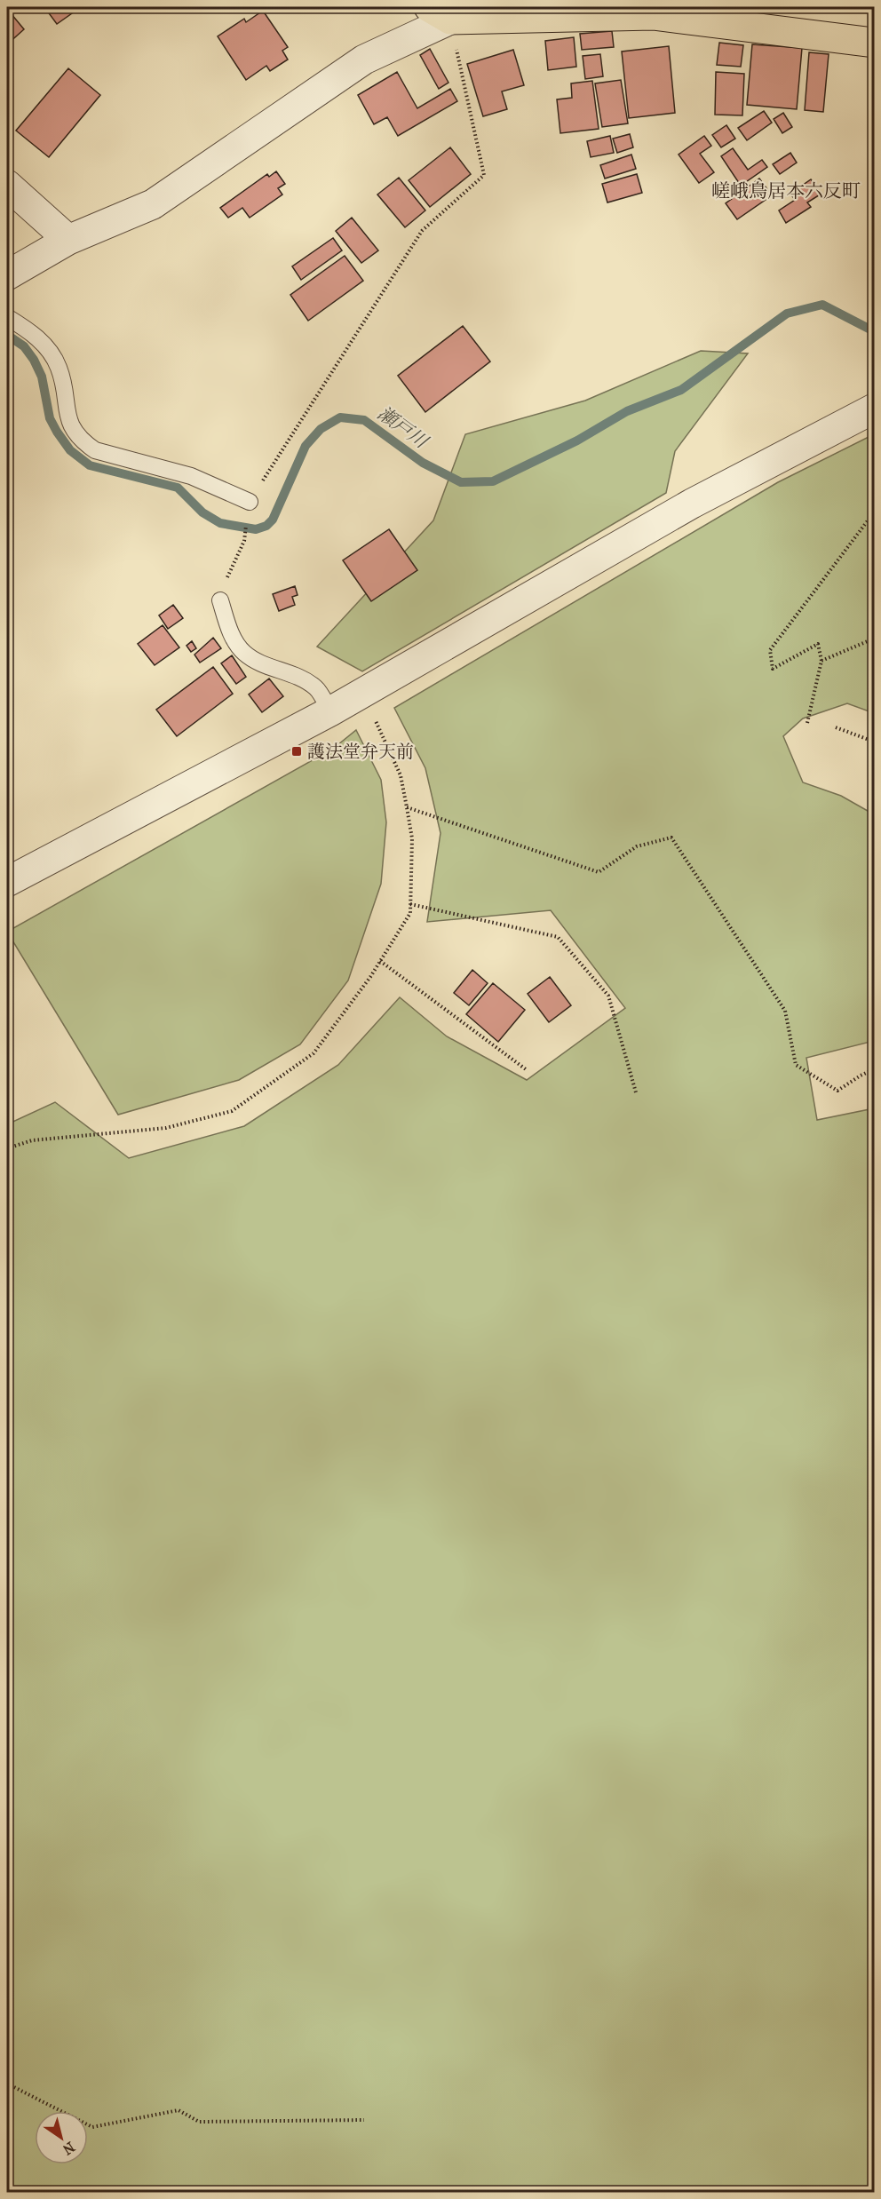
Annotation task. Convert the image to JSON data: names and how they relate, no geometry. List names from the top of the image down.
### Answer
{
  "districts": ["嵯峨鳥居本六反町"],
  "water": ["瀬戸川"],
  "places": {
    "transit": ["護法堂弁天前"]
  },
  "north": "bottom right"
}
